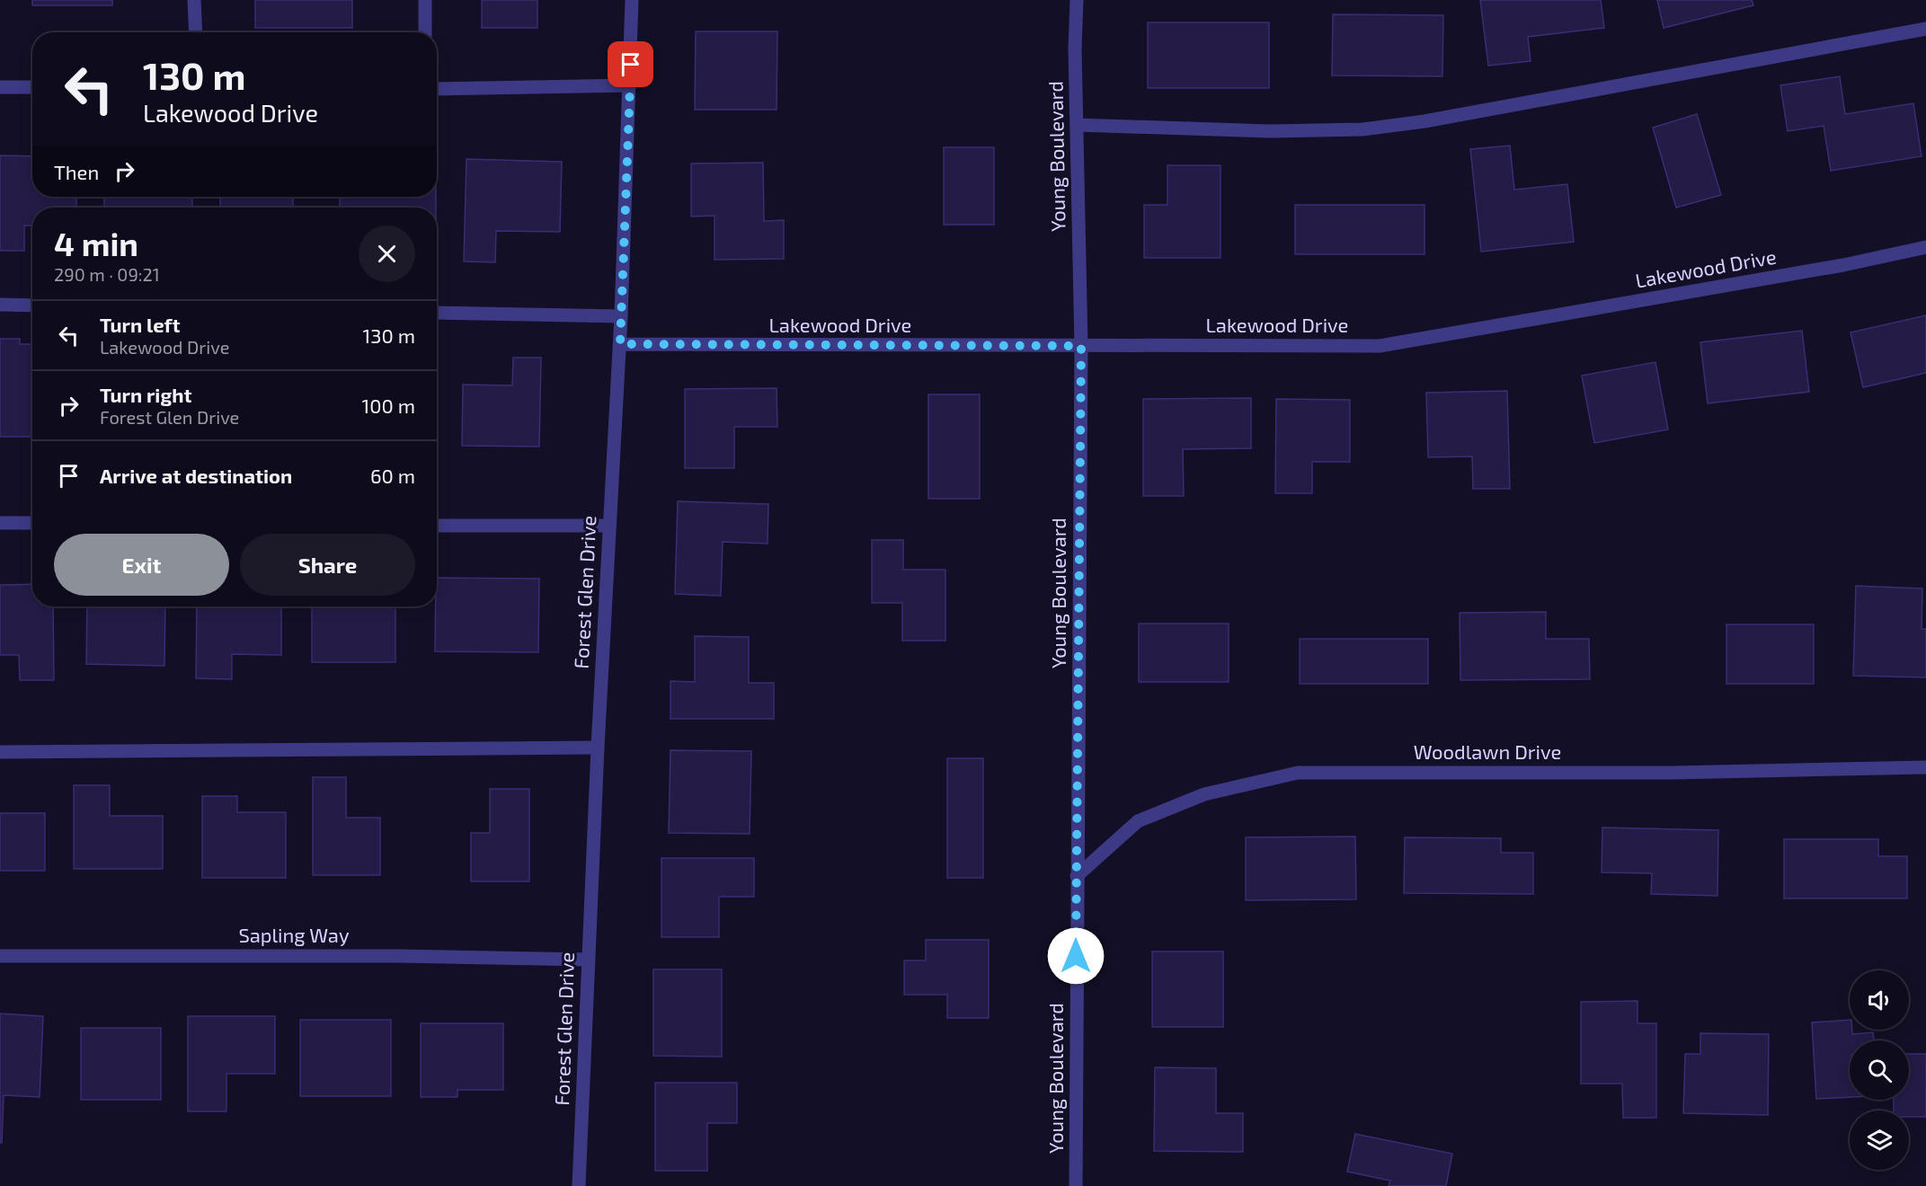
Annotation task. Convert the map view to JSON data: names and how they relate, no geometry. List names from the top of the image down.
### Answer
{
  "streets": {
    "street": [
      "Young Boulevard",
      "Lakewood Drive",
      "Forest Glen Drive",
      "Woodlawn Drive",
      "Sapling Way"
    ]
  },
  "crossings": [
    ["Young Boulevard", "Lakewood Drive"],
    ["Young Boulevard", "Woodlawn Drive"],
    ["Lakewood Drive", "Forest Glen Drive"],
    ["Forest Glen Drive", "Sapling Way"]
  ],
  "page": {
    "turn": ["130 m", "Lakewood Drive"],
    "then": "Then",
    "heading": ["4 min", "290 m · 09:21"],
    "list": [
      {
        "name": "Turn left",
        "note": "Lakewood Drive",
        "value": "130 m"
      },
      {
        "name": "Turn right",
        "note": "Forest Glen Drive",
        "value": "100 m"
      },
      {
        "name": "Arrive at destination",
        "value": "60 m"
      }
    ],
    "buttons": ["Exit", "Share"]
  }
}
